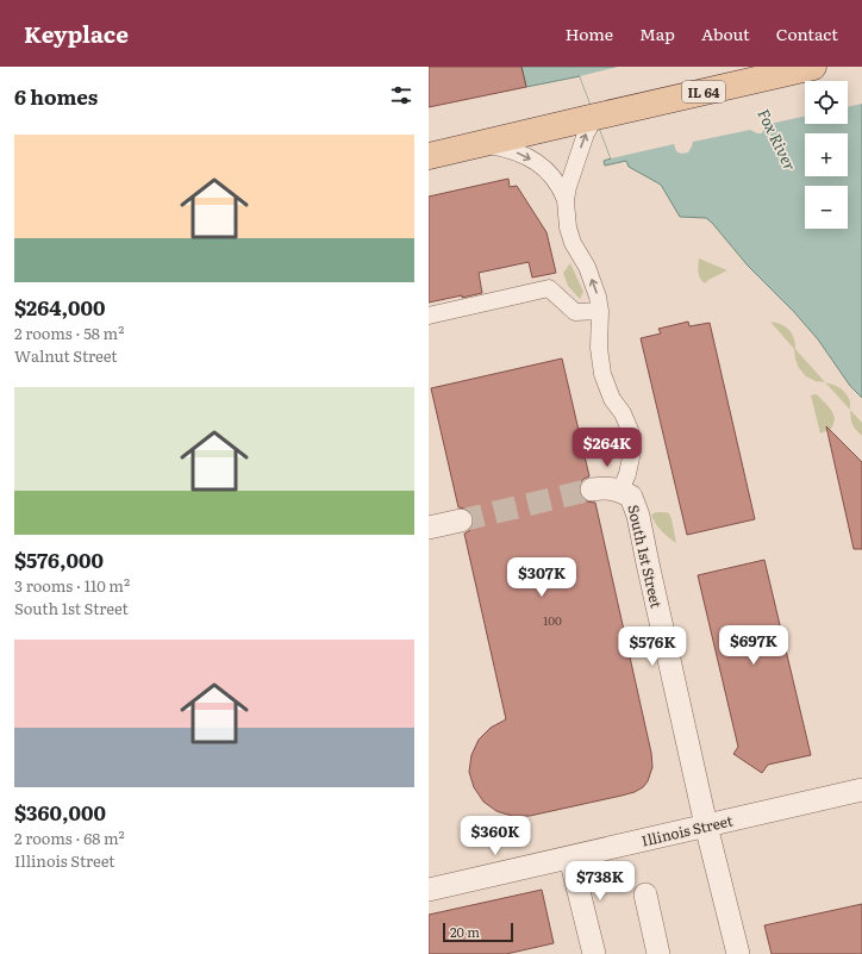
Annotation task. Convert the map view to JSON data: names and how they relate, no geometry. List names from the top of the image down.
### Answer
{
  "streets": {
    "main road": ["IL 64"],
    "street": ["South 1st Street", "Illinois Street"]
  },
  "crossings": [
    ["IL 64", "South 1st Street"],
    ["South 1st Street", "Illinois Street"]
  ],
  "water": ["Fox River"],
  "house_numbers": ["100"],
  "scale_bar": "20 m",
  "page": {
    "header": "Keyplace",
    "nav": [
      "Home",
      "Map",
      "About",
      "Contact"
    ],
    "heading": "6 homes",
    "map_buttons": ["+", "−"],
    "list": [
      {
        "name": "$264,000",
        "note": "2 rooms · 58 m² · Walnut Street"
      },
      {
        "name": "$576,000",
        "note": "3 rooms · 110 m² · South 1st Street"
      },
      {
        "name": "$360,000",
        "note": "2 rooms · 68 m² · Illinois Street"
      }
    ],
    "price": [
      "$264K",
      "$307K",
      "$697K",
      "$576K",
      "$360K",
      "$738K"
    ],
    "scale": "20 m"
  }
}
